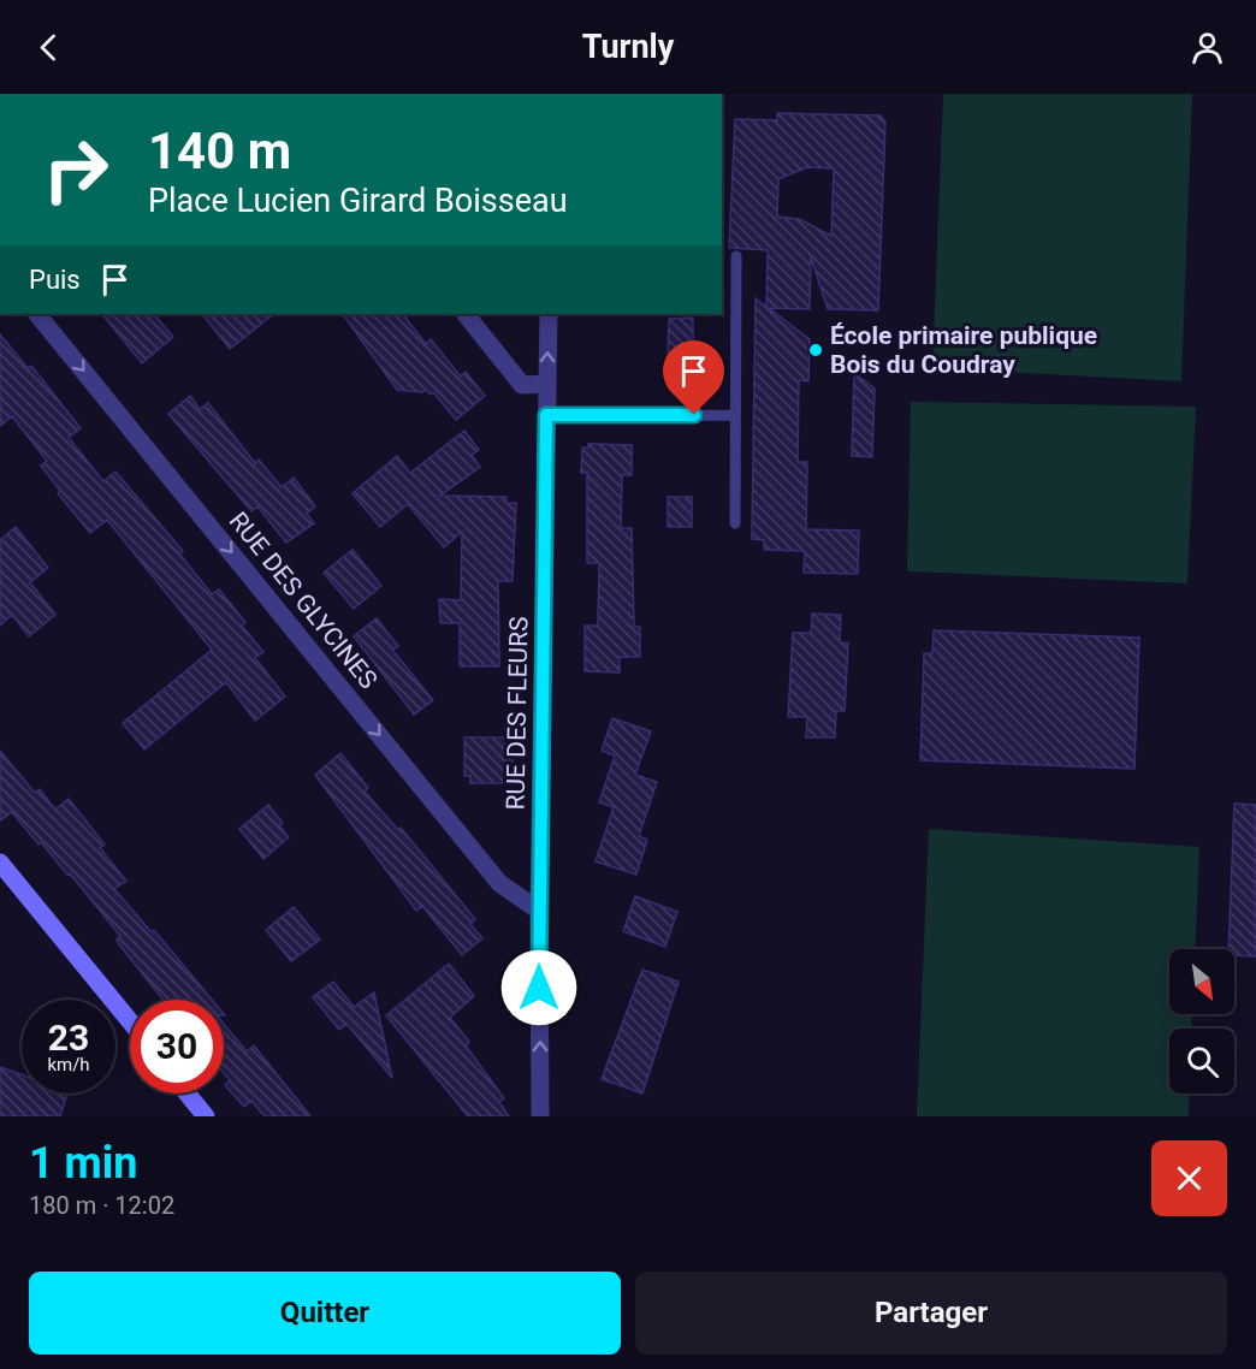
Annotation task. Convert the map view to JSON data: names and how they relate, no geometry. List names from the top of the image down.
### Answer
{
  "streets": {
    "street": ["RUE DES GLYCINES", "RUE DES FLEURS"]
  },
  "crossings": [
    ["RUE DES GLYCINES", "RUE DES FLEURS"]
  ],
  "one_way": ["RUE DES GLYCINES"],
  "places": ["École primaire publique Bois du Coudray"],
  "north": "bottom right",
  "page": {
    "header": "Turnly",
    "turn": ["140 m", "Place Lucien Girard Boisseau"],
    "then": "Puis",
    "speed": "23 km/h",
    "limit": "30",
    "heading": ["1 min", "180 m · 12:02"],
    "buttons": ["Quitter", "Partager"]
  }
}
